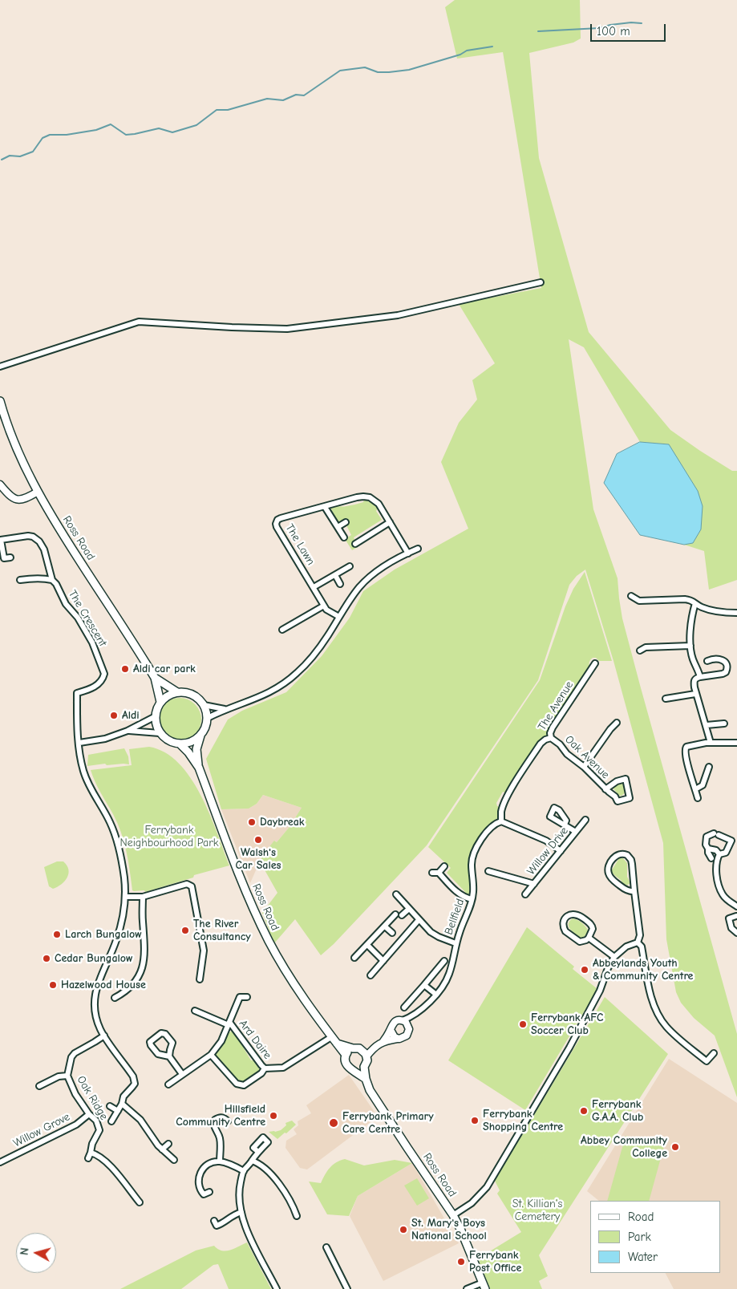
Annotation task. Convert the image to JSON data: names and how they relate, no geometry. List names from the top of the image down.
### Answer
{
  "streets": {
    "main road": ["Ross Road"],
    "street": [
      "The Lawn",
      "The Crescent",
      "The Avenue",
      "Oak Avenue",
      "Willow Drive",
      "Bellfield",
      "Ard Daire",
      "Oak Ridge",
      "Willow Grove"
    ]
  },
  "crossings": [
    ["Ross Road", "Ard Daire"],
    ["The Avenue", "Oak Avenue"],
    ["The Avenue", "Bellfield"],
    ["Oak Ridge", "Willow Grove"]
  ],
  "parks": ["Ferrybank Neighbourhood Park", "St. Killian's Cemetery"],
  "places": [
    "Aldi car park",
    "Aldi",
    "Daybreak",
    "Walsh's Car Sales",
    "The River Consultancy",
    "Larch Bungalow",
    "Cedar Bungalow",
    "Abbeylands Youth & Community Centre",
    "Hazelwood House",
    "Ferrybank AFC Soccer Club",
    "Ferrybank G.A.A. Club",
    "Hillsfield Community Centre",
    "Ferrybank Shopping Centre",
    "Ferrybank Primary Care Centre",
    "Abbey Community College",
    "St. Mary's Boys National School",
    "Ferrybank Post Office"
  ],
  "legend": ["Road", "Park", "Water"],
  "scale_bar": "100 m",
  "north": "left"
}
